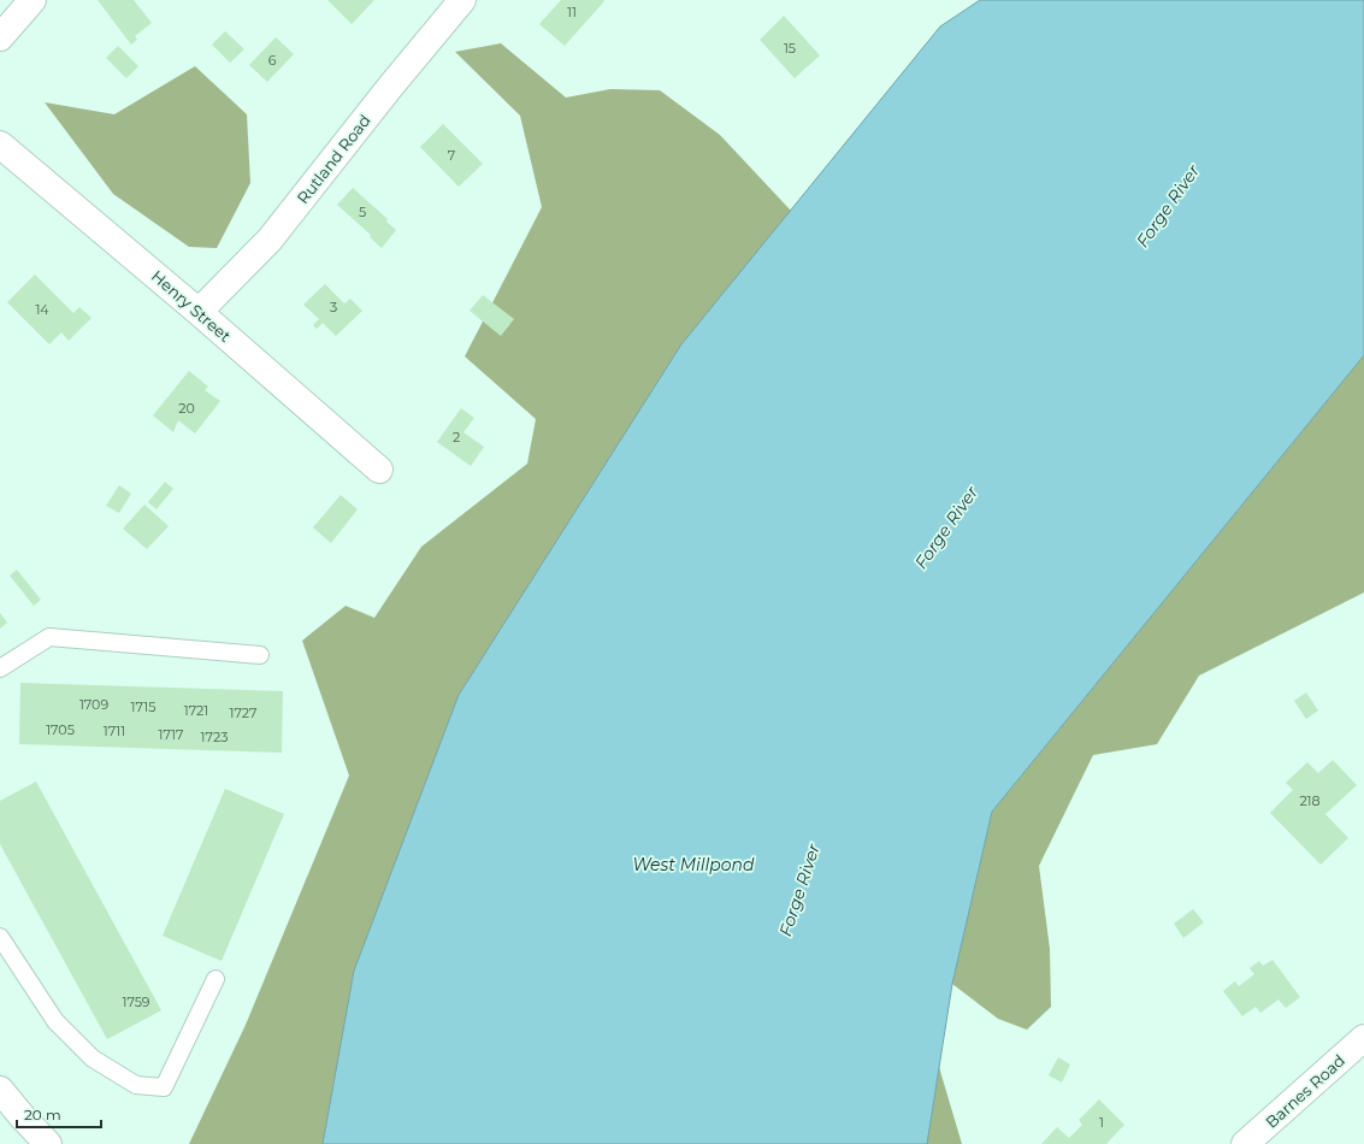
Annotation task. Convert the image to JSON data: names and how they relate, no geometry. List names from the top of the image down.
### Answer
{
  "streets": {
    "street": ["Rutland Road", "Henry Street", "Barnes Road"]
  },
  "crossings": [
    ["Rutland Road", "Henry Street"]
  ],
  "water": ["Forge River", "West Millpond"],
  "house_numbers": [
    "11",
    "15",
    "6",
    "7",
    "5",
    "3",
    "14",
    "20",
    "2",
    "1709",
    "1715",
    "1721",
    "1727",
    "1705",
    "1711",
    "1717",
    "1723",
    "218",
    "1759",
    "1"
  ],
  "scale_bar": "20 m"
}
